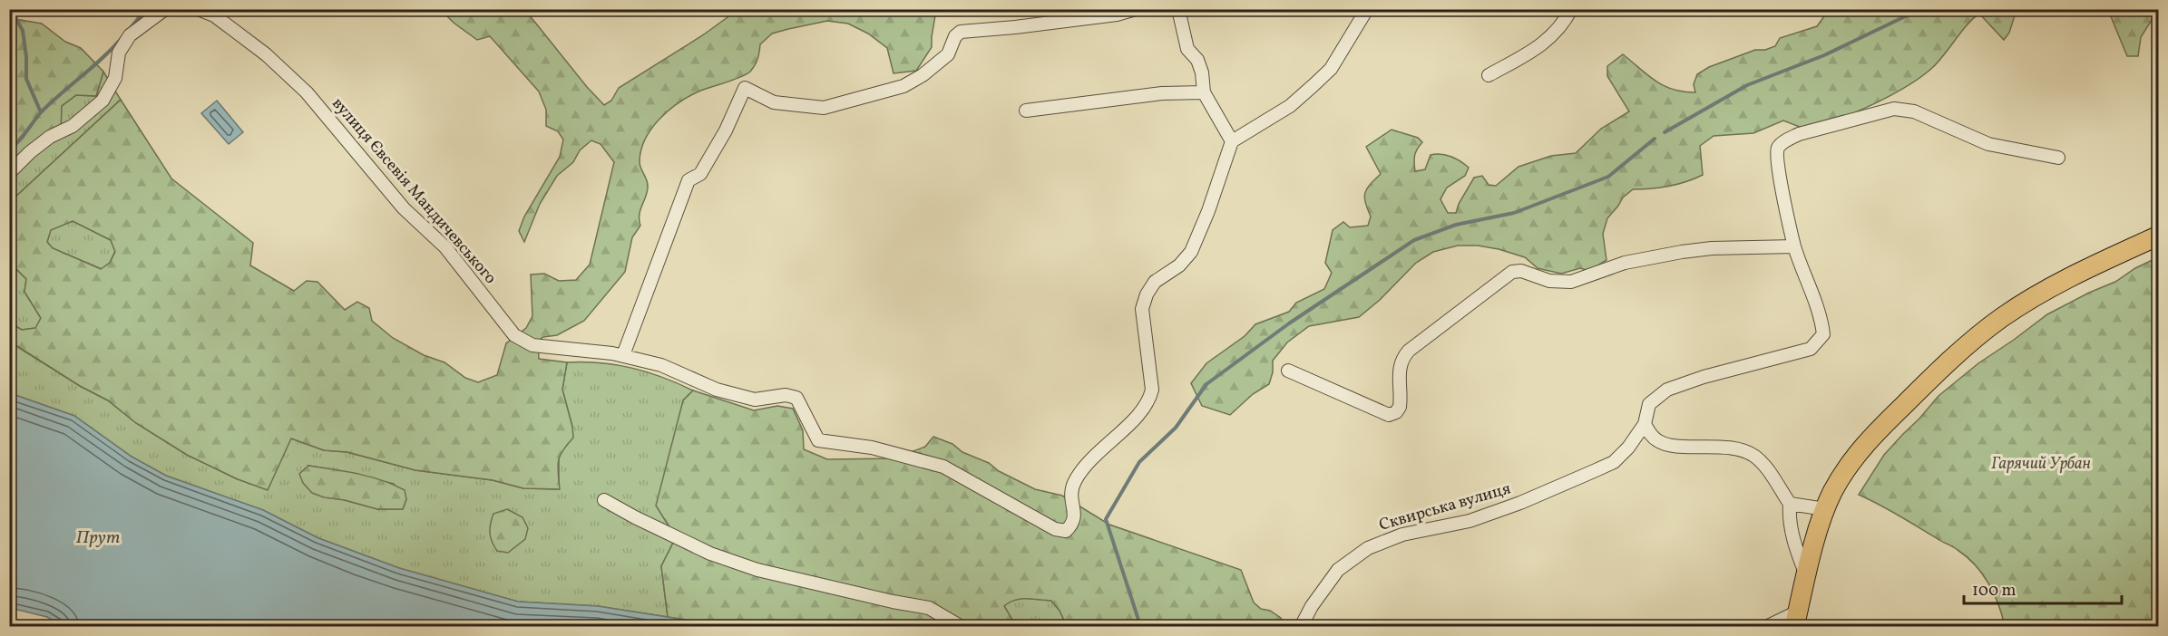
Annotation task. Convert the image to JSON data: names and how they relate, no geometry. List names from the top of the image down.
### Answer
{
  "streets": {
    "street": ["вулиця Євсевія Мандичевського", "Сквирська вулиця"]
  },
  "water": ["Прут"],
  "parks": ["Гарячий Урбан"],
  "scale_bar": "100 m"
}
